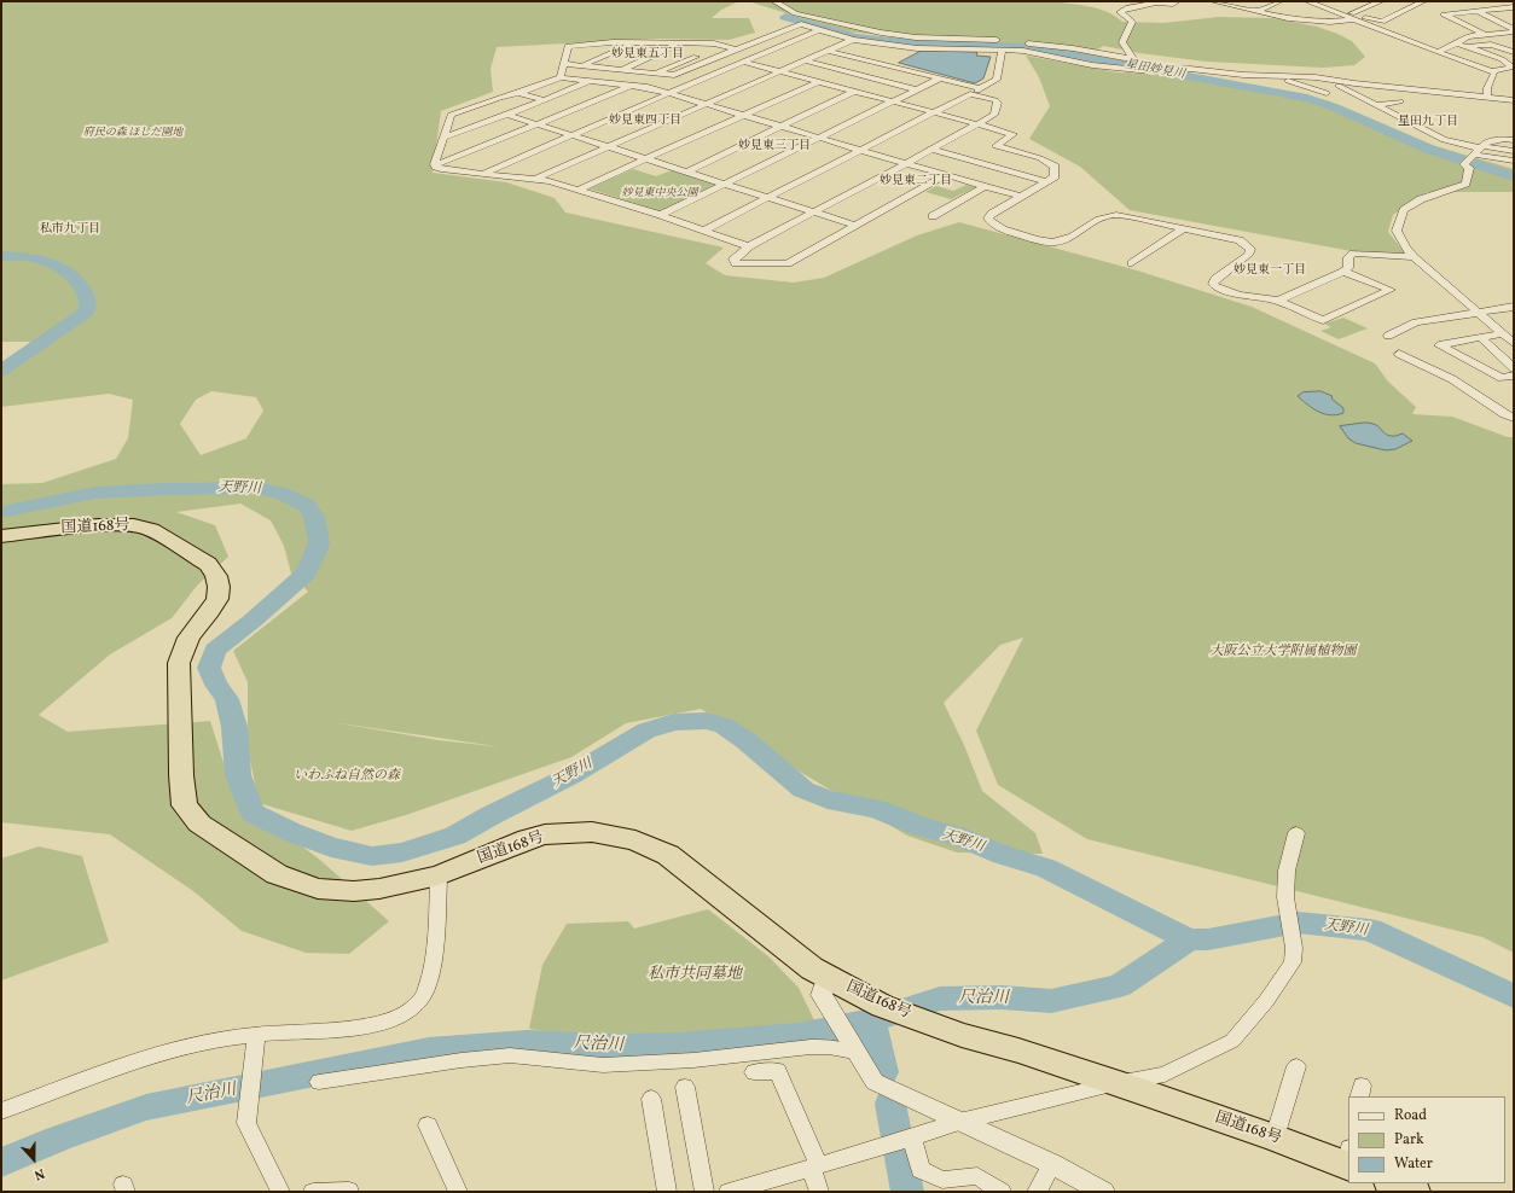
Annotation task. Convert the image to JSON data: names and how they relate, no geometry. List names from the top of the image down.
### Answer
{
  "streets": {
    "highway": ["国道168号"]
  },
  "districts": [
    "妙見東五丁目",
    "妙見東四丁目",
    "星田九丁目",
    "妙見東三丁目",
    "妙見東二丁目",
    "私市九丁目",
    "妙見東一丁目"
  ],
  "water": ["星田妙見川", "天野川", "尺治川"],
  "parks": [
    "府民の森 ほしだ園地",
    "妙見東中央公園",
    "大阪公立大学附属植物園",
    "いわふね自然の森",
    "私市共同墓地"
  ],
  "legend": ["Road", "Park", "Water"],
  "north": "bottom"
}
